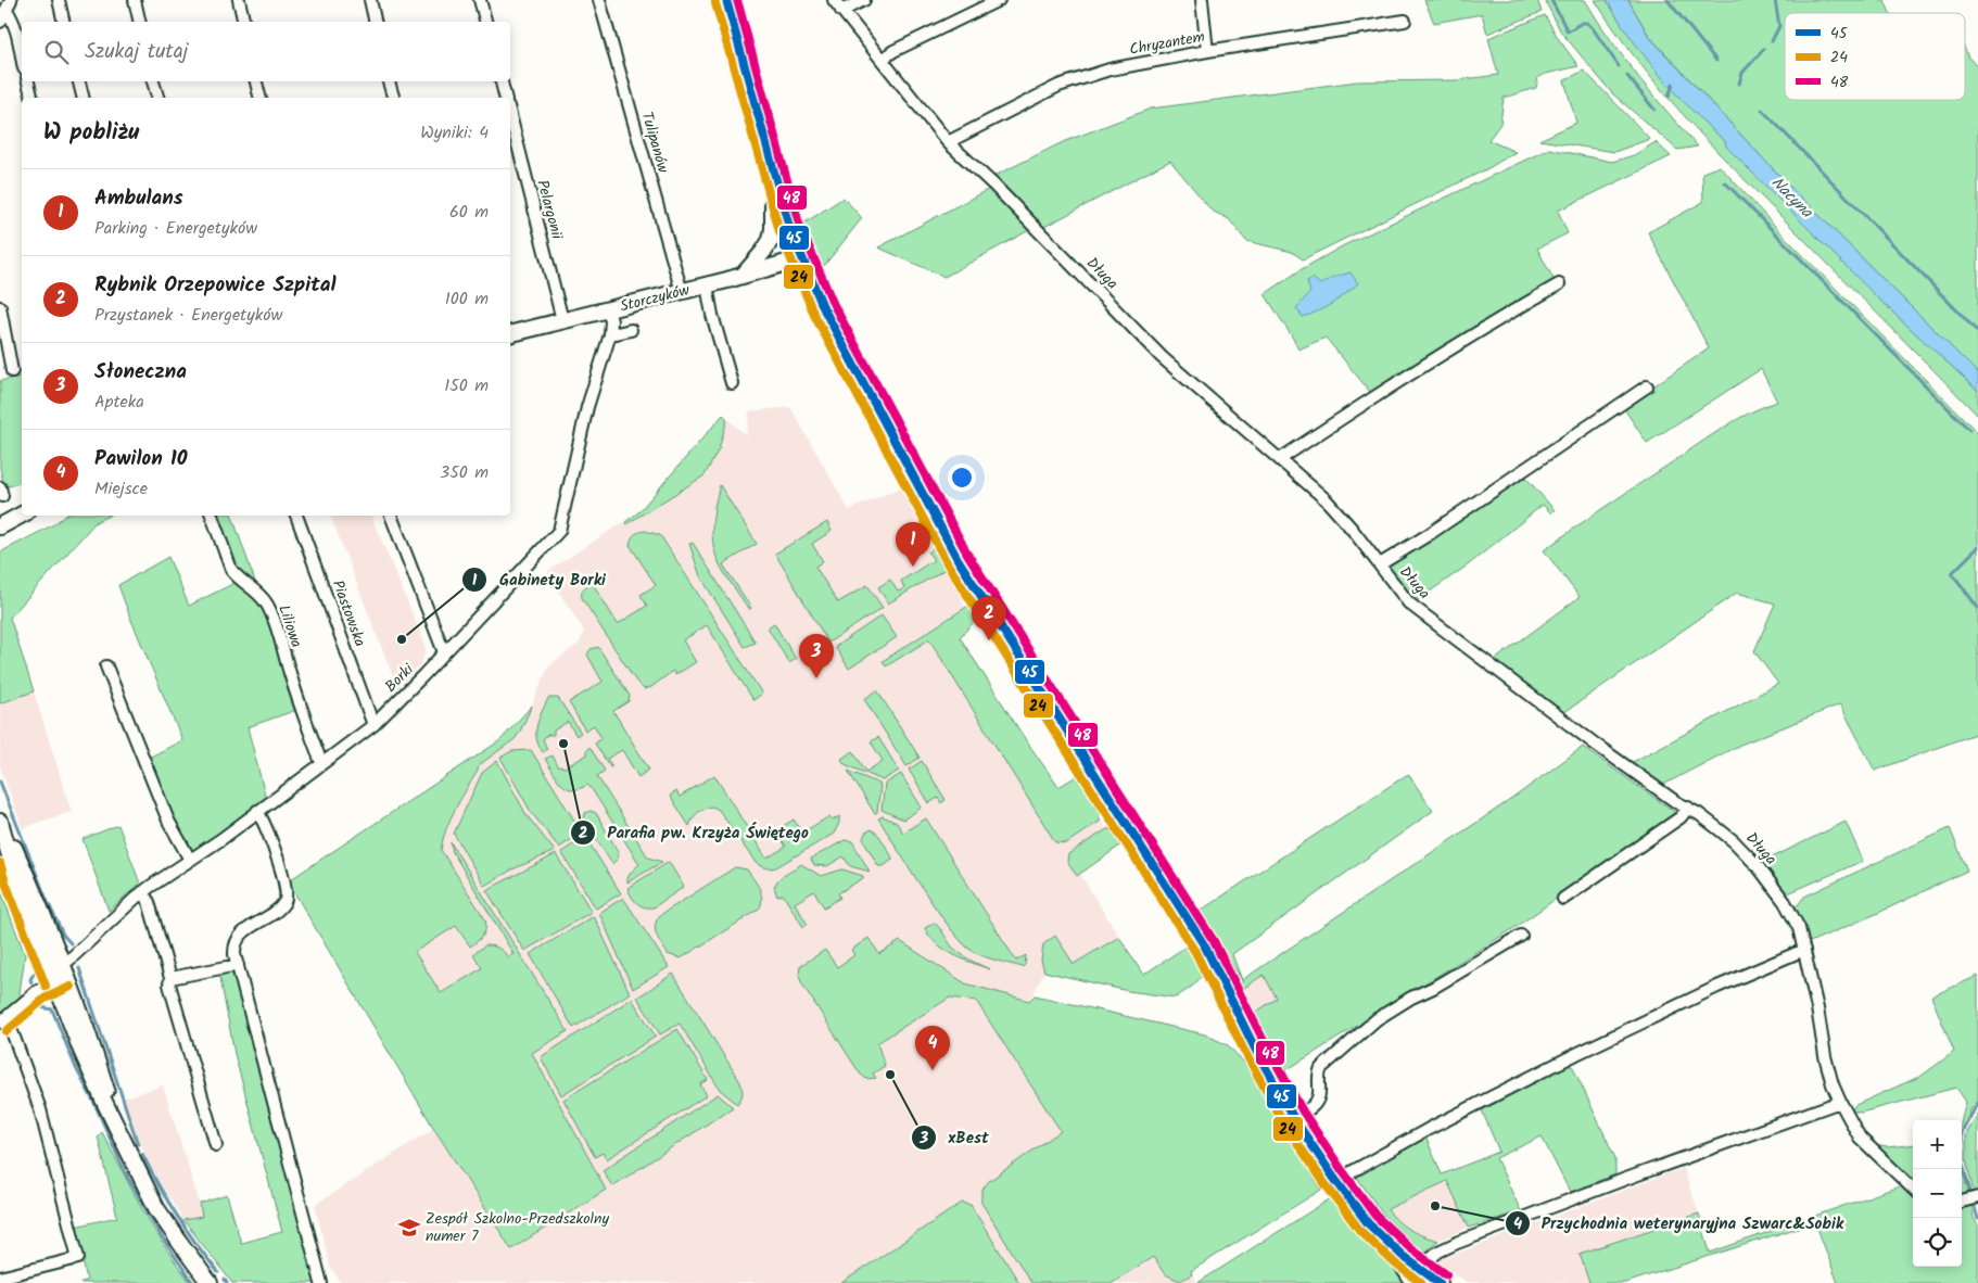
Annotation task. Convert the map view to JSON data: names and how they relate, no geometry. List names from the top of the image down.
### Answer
{
  "streets": {
    "street": [
      "Chryzantem",
      "Tulipanów",
      "Pelargonii",
      "Długa",
      "Storczyków",
      "Piastowska",
      "Liliowa",
      "Borki"
    ]
  },
  "crossings": [
    ["Chryzantem", "Długa"],
    ["Tulipanów", "Storczyków"],
    ["Pelargonii", "Storczyków"],
    ["Storczyków", "Borki"],
    ["Piastowska", "Borki"],
    ["Liliowa", "Borki"]
  ],
  "water": ["Nacyna"],
  "places": {
    "other": [
      "Gabinety Borki",
      "Parafia pw. Krzyża Świętego",
      "xBest",
      "Przychodnia weterynaryjna Szwarc&Sobik"
    ],
    "school or university": ["Zespół Szkolno-Przedszkolny numer 7"]
  },
  "lines": ["transit line 45", "transit line 48", "transit line 24"],
  "legend": ["45", "24", "48"],
  "page": {
    "search": "Szukaj tutaj",
    "heading": ["W pobliżu", "Wyniki: 4"],
    "list": [
      {
        "mark": "1",
        "name": "Ambulans",
        "note": "Parking · Energetyków",
        "value": "60 m"
      },
      {
        "mark": "2",
        "name": "Rybnik Orzepowice Szpital",
        "note": "Przystanek · Energetyków",
        "value": "100 m"
      },
      {
        "mark": "3",
        "name": "Słoneczna",
        "note": "Apteka",
        "value": "150 m"
      },
      {
        "mark": "4",
        "name": "Pawilon 10",
        "note": "Miejsce",
        "value": "350 m"
      }
    ],
    "pins": [
      "1",
      "2",
      "3",
      "4"
    ],
    "map_buttons": ["+", "−"]
  }
}
